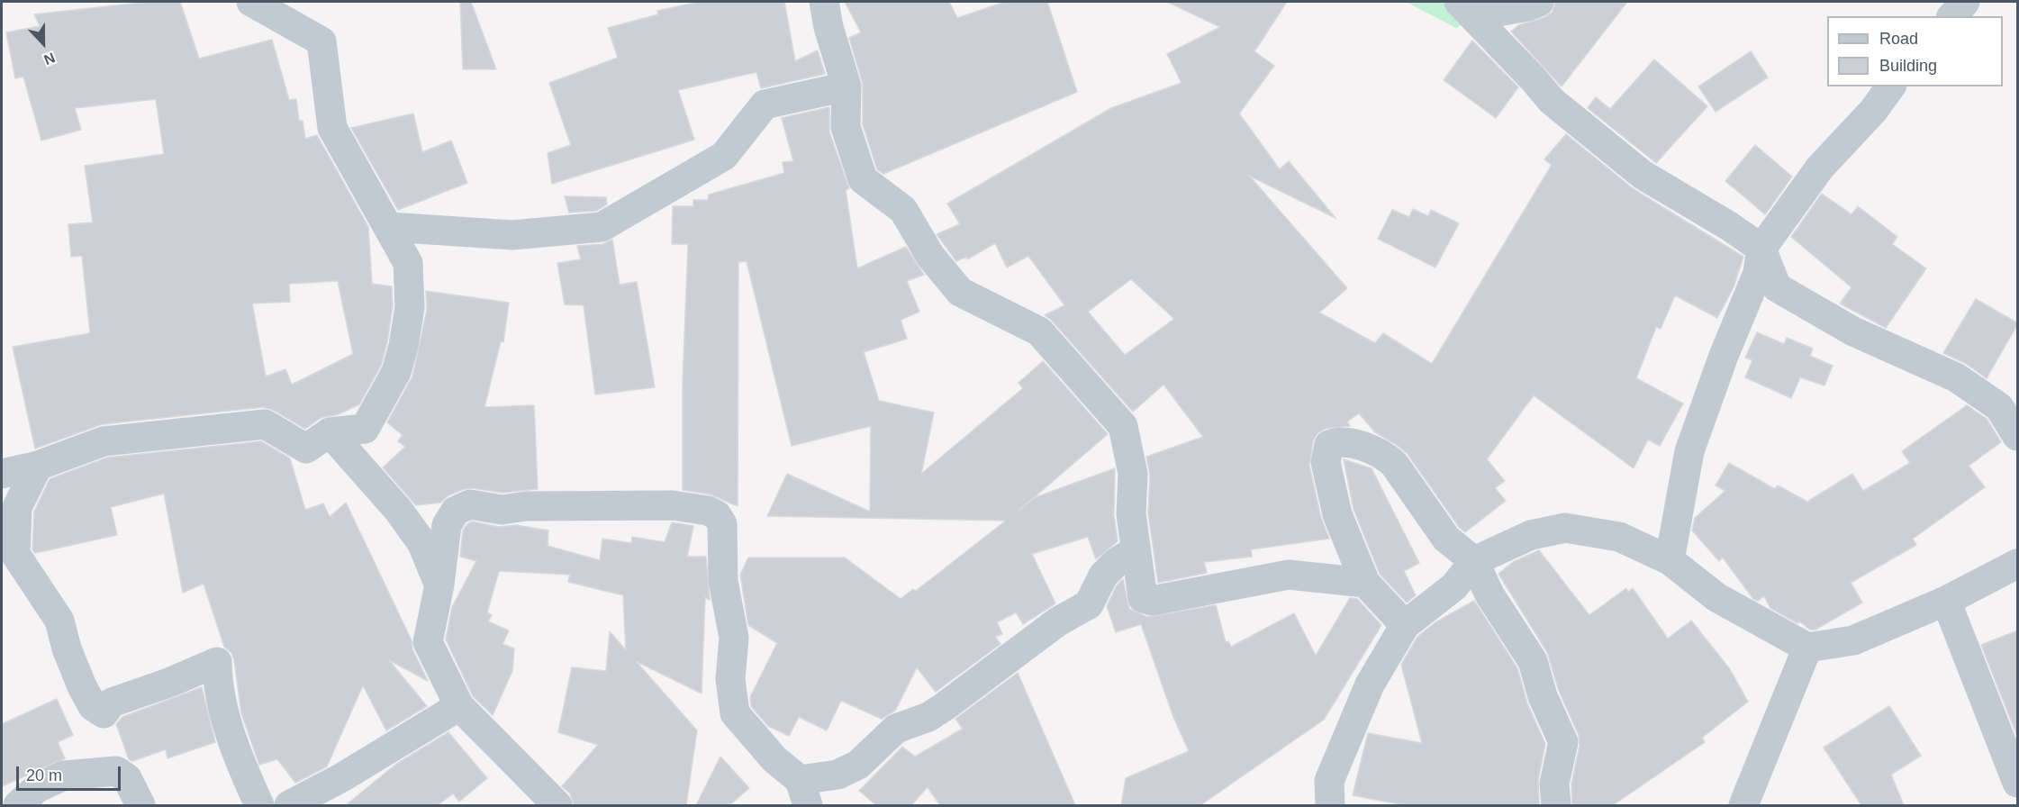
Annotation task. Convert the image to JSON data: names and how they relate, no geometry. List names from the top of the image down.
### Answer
{
  "legend": ["Road", "Building"],
  "scale_bar": "20 m",
  "north": "bottom"
}
